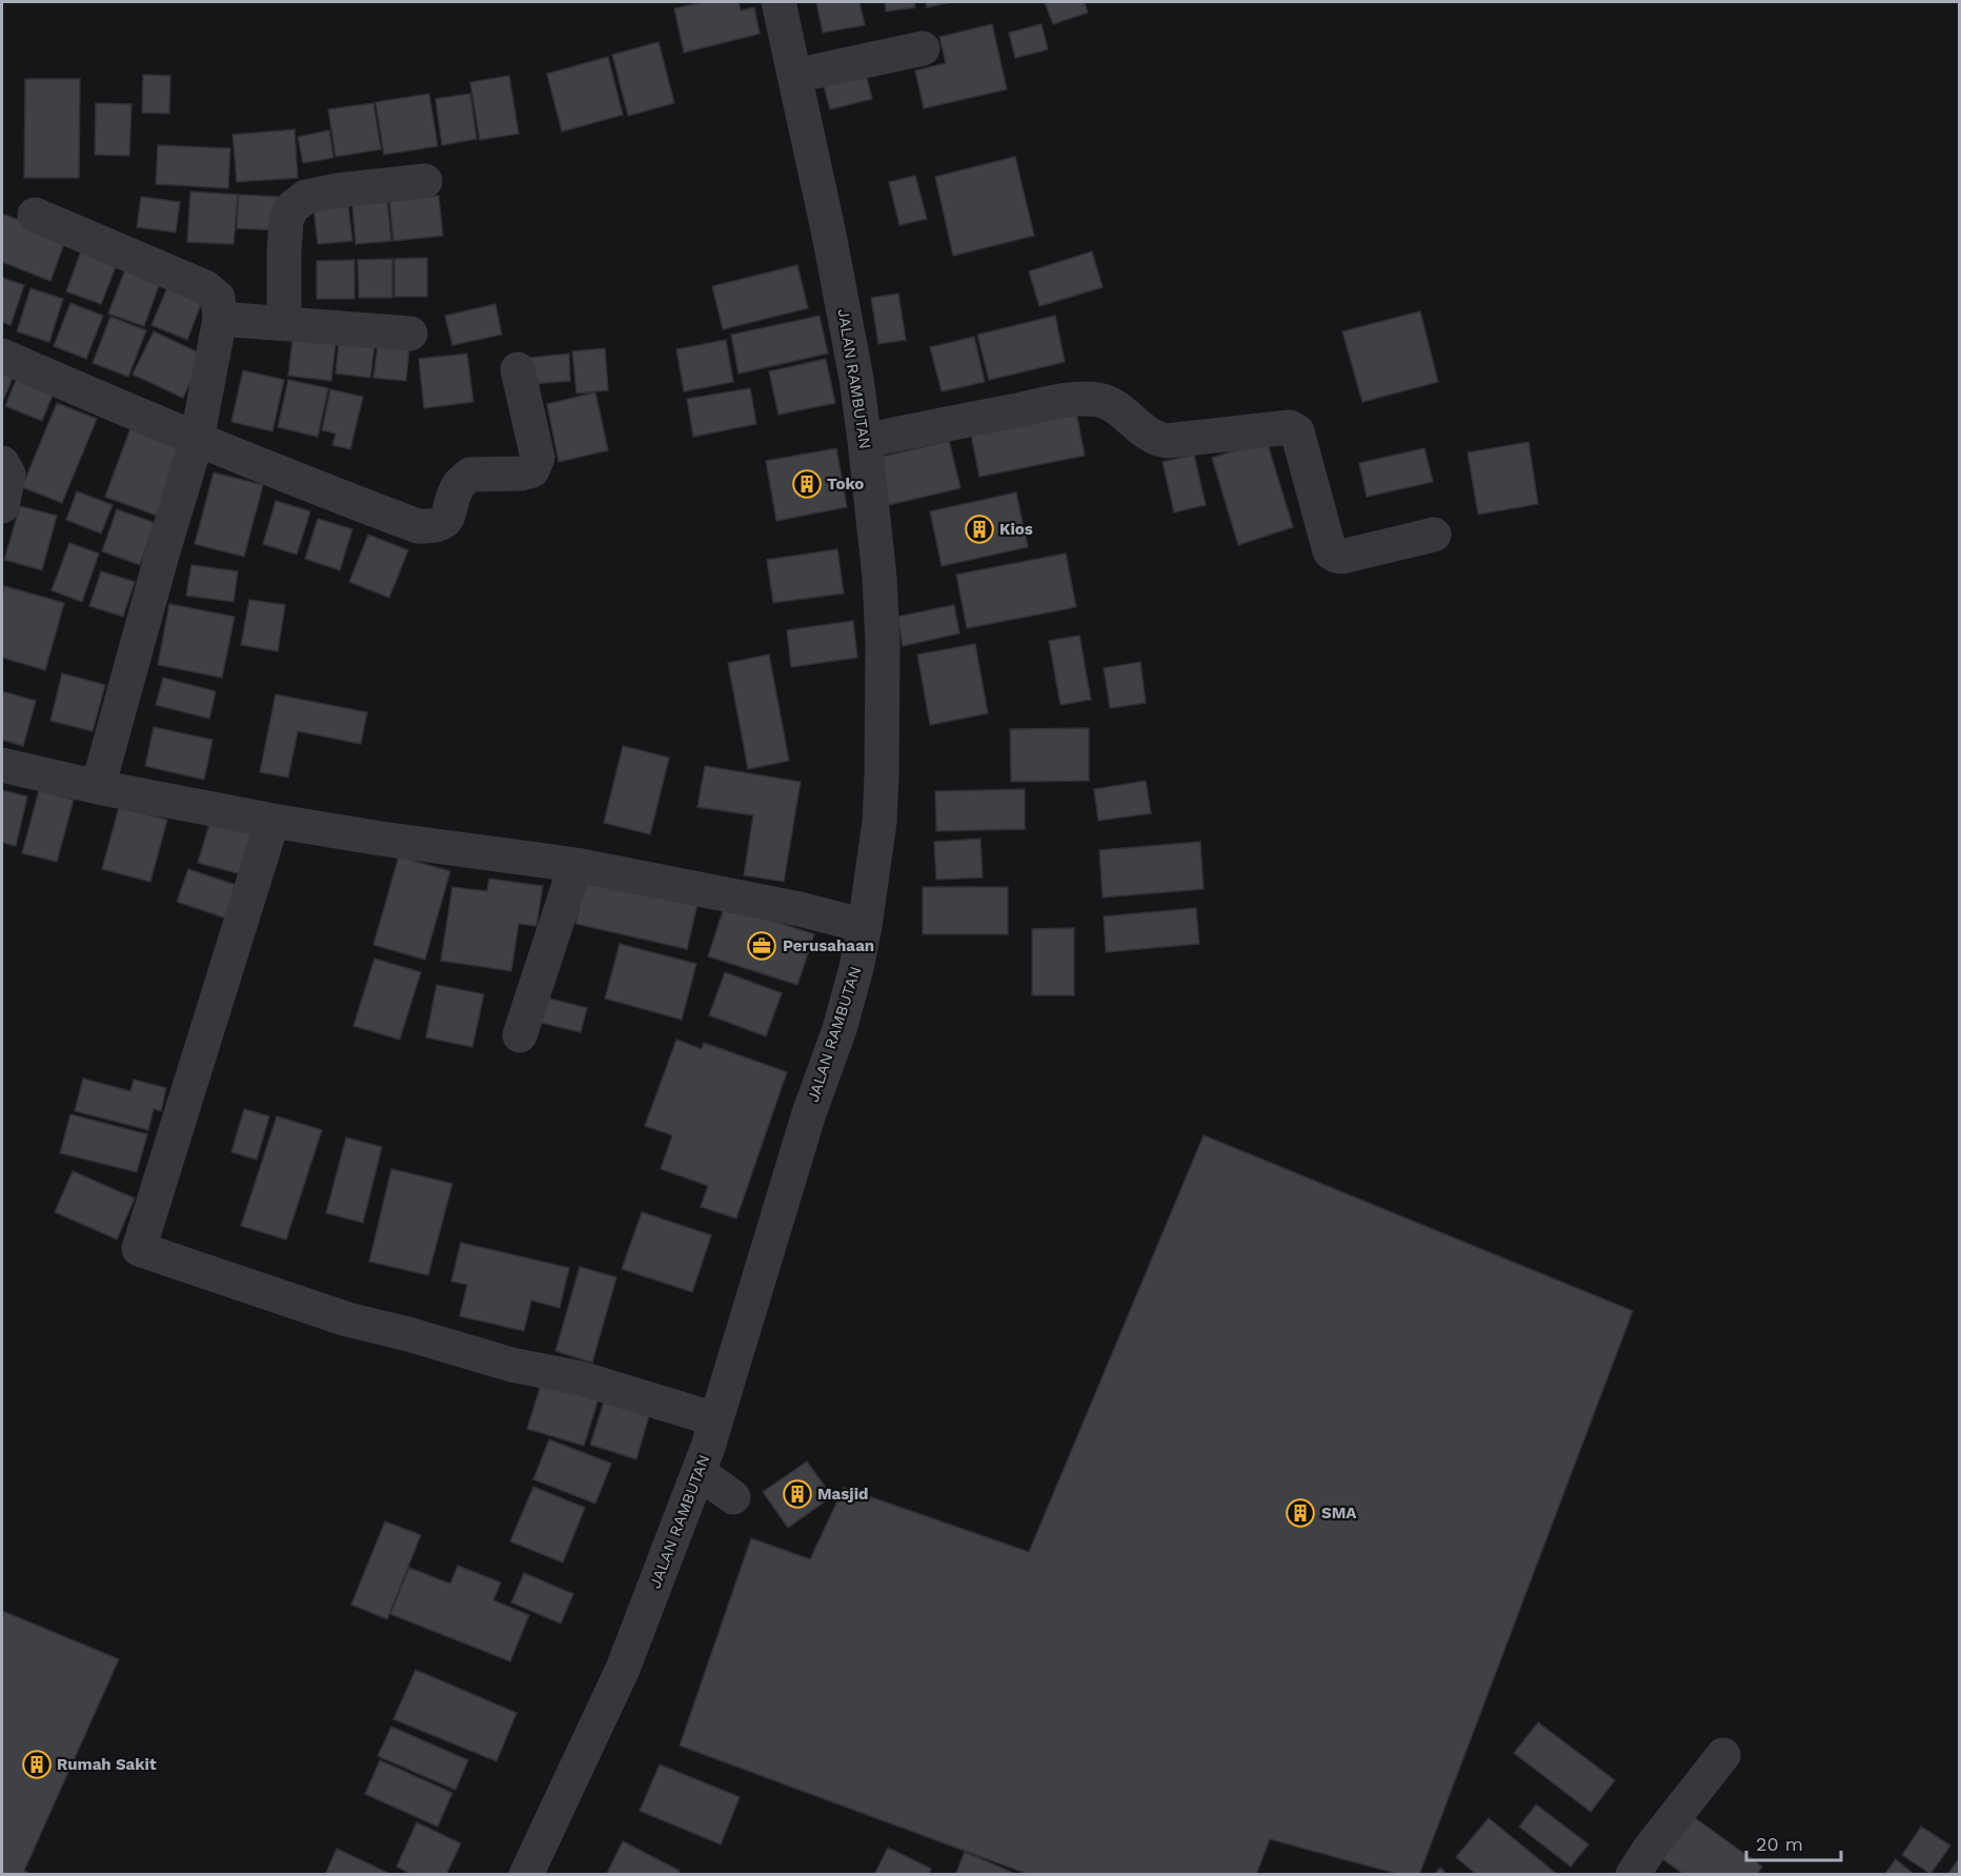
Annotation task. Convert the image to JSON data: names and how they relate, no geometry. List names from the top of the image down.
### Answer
{
  "streets": {
    "street": ["JALAN RAMBUTAN"]
  },
  "places": {
    "building": [
      "Toko",
      "Kios",
      "Masjid",
      "SMA",
      "Rumah Sakit"
    ],
    "office": ["Perusahaan"]
  },
  "scale_bar": "20 m"
}
